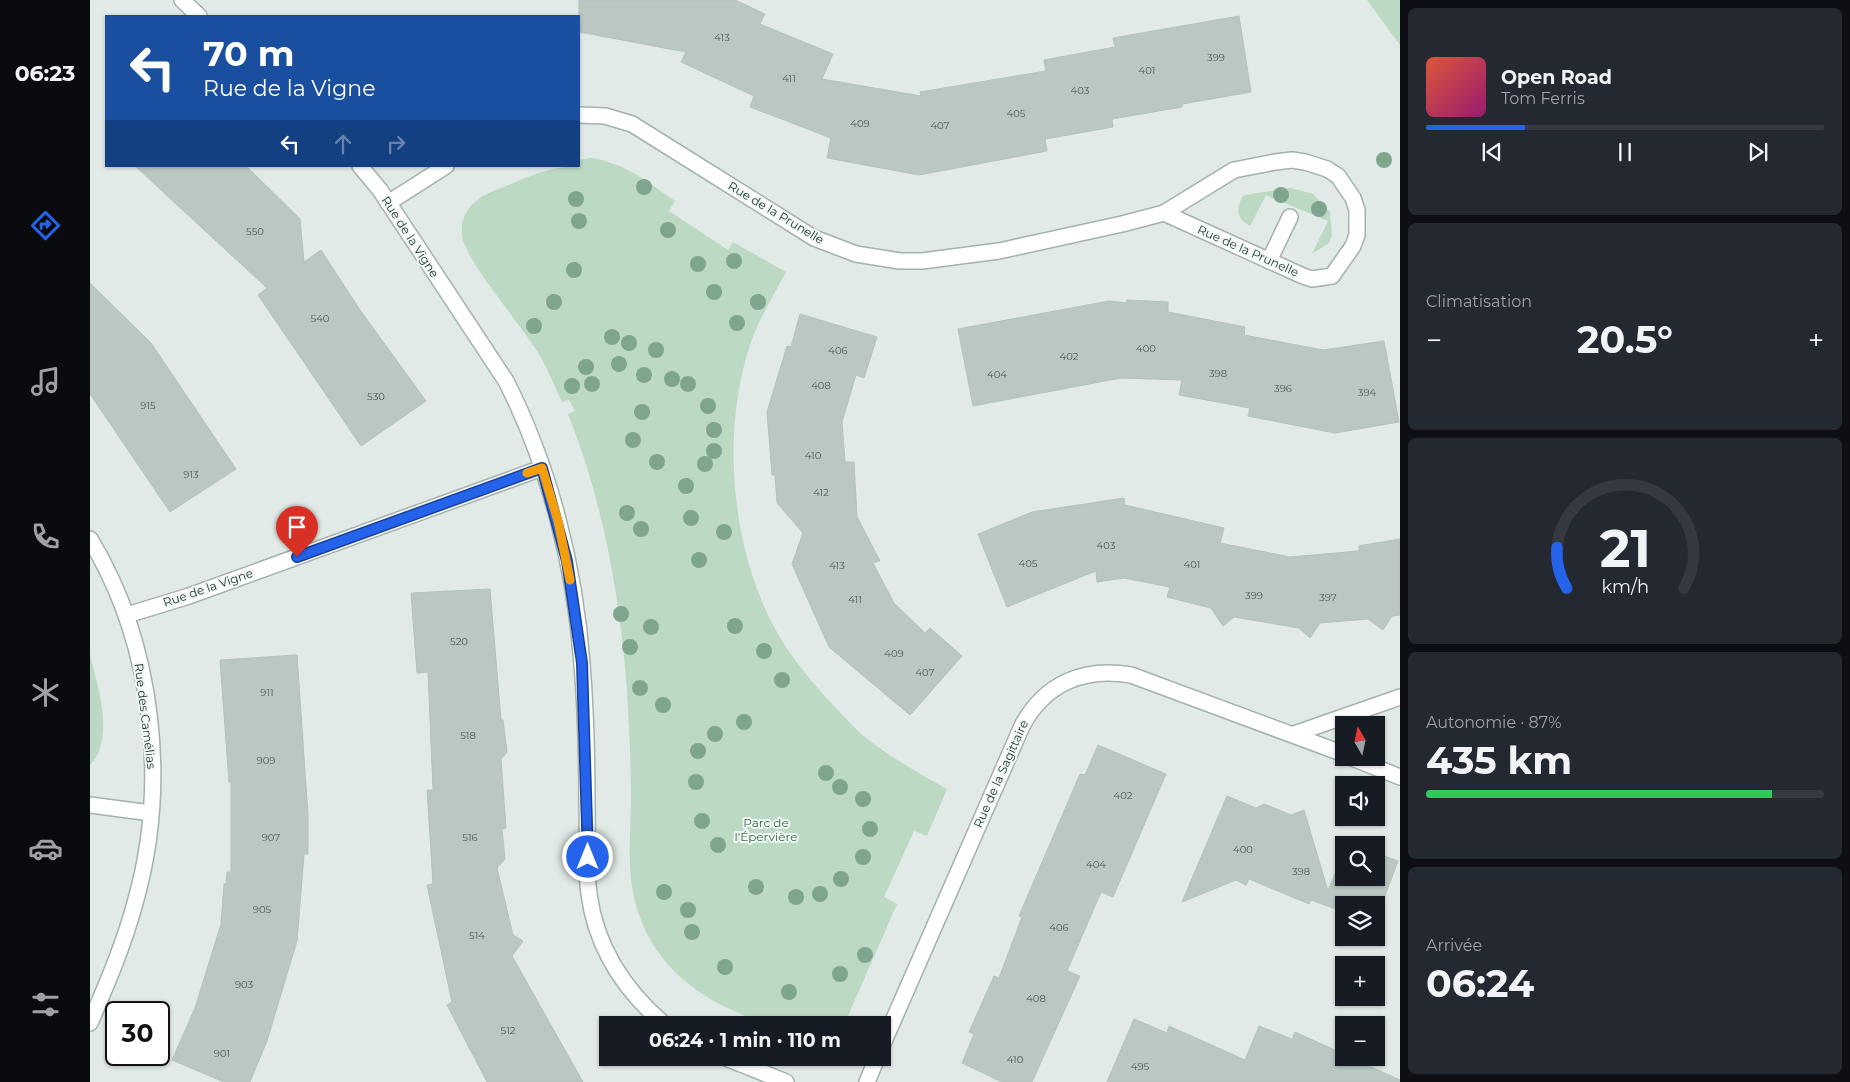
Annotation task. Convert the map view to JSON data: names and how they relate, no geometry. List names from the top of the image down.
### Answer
{
  "streets": {
    "street": [
      "Rue de la Prunelle",
      "Rue de la Vigne",
      "Rue des Camélias",
      "Rue de la Sagittaire"
    ]
  },
  "crossings": [
    ["Rue de la Vigne", "Rue des Camélias"]
  ],
  "parks": ["Parc de l'Épervière"],
  "house_numbers": [
    "413",
    "399",
    "401",
    "411",
    "403",
    "405",
    "409",
    "407",
    "550",
    "540",
    "400",
    "406",
    "402",
    "398",
    "404",
    "408",
    "396",
    "394",
    "530",
    "915",
    "410",
    "913",
    "412",
    "403",
    "405",
    "401",
    "413",
    "399",
    "397",
    "411",
    "520",
    "409",
    "407",
    "911",
    "518",
    "909",
    "402",
    "907",
    "516",
    "400",
    "404",
    "398",
    "905",
    "406",
    "514",
    "903",
    "408",
    "512",
    "901",
    "410",
    "495"
  ],
  "north": "top",
  "page": {
    "tabs": "06:23",
    "turn": ["70 m", "Rue de la Vigne"],
    "song": ["Open Road", "Tom Ferris"],
    "tile": [
      "Climatisation",
      ["Autonomie · 87%", "435 km"],
      ["Arrivée", "06:24"]
    ],
    "heat": ["−", "20.5°", "+"],
    "map_buttons": ["+", "−"],
    "limit": "30",
    "trip": "06:24 · 1 min · 110 m",
    "gauge": ["21", "km/h"]
  }
}
